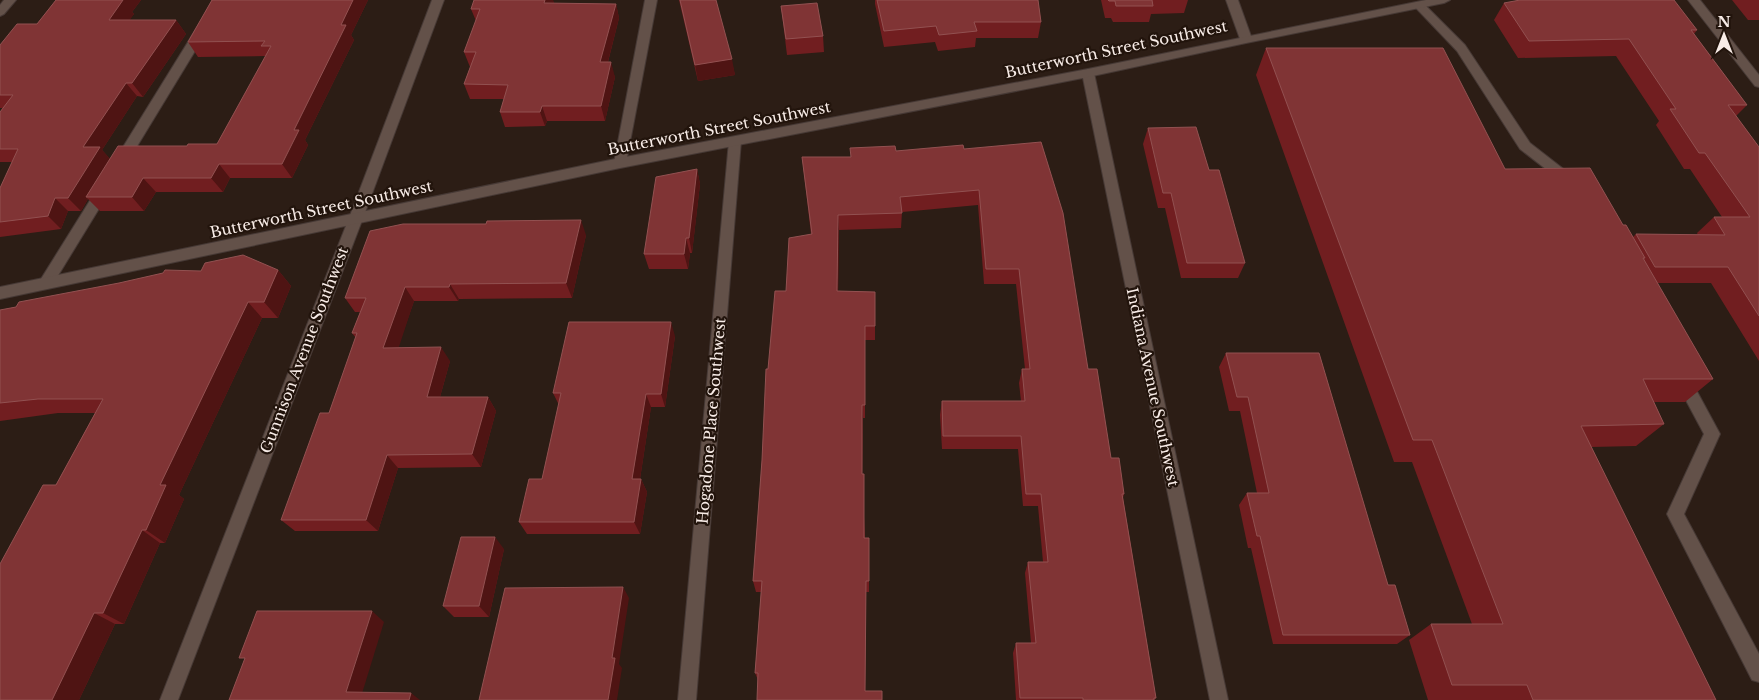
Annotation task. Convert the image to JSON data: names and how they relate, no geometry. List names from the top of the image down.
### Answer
{
  "streets": {
    "street": [
      "Butterworth Street Southwest",
      "Gunnison Avenue Southwest",
      "Indiana Avenue Southwest",
      "Hogadone Place Southwest"
    ]
  },
  "crossings": [
    ["Butterworth Street Southwest", "Gunnison Avenue Southwest"],
    ["Butterworth Street Southwest", "Indiana Avenue Southwest"],
    ["Butterworth Street Southwest", "Hogadone Place Southwest"]
  ],
  "north": "top"
}
